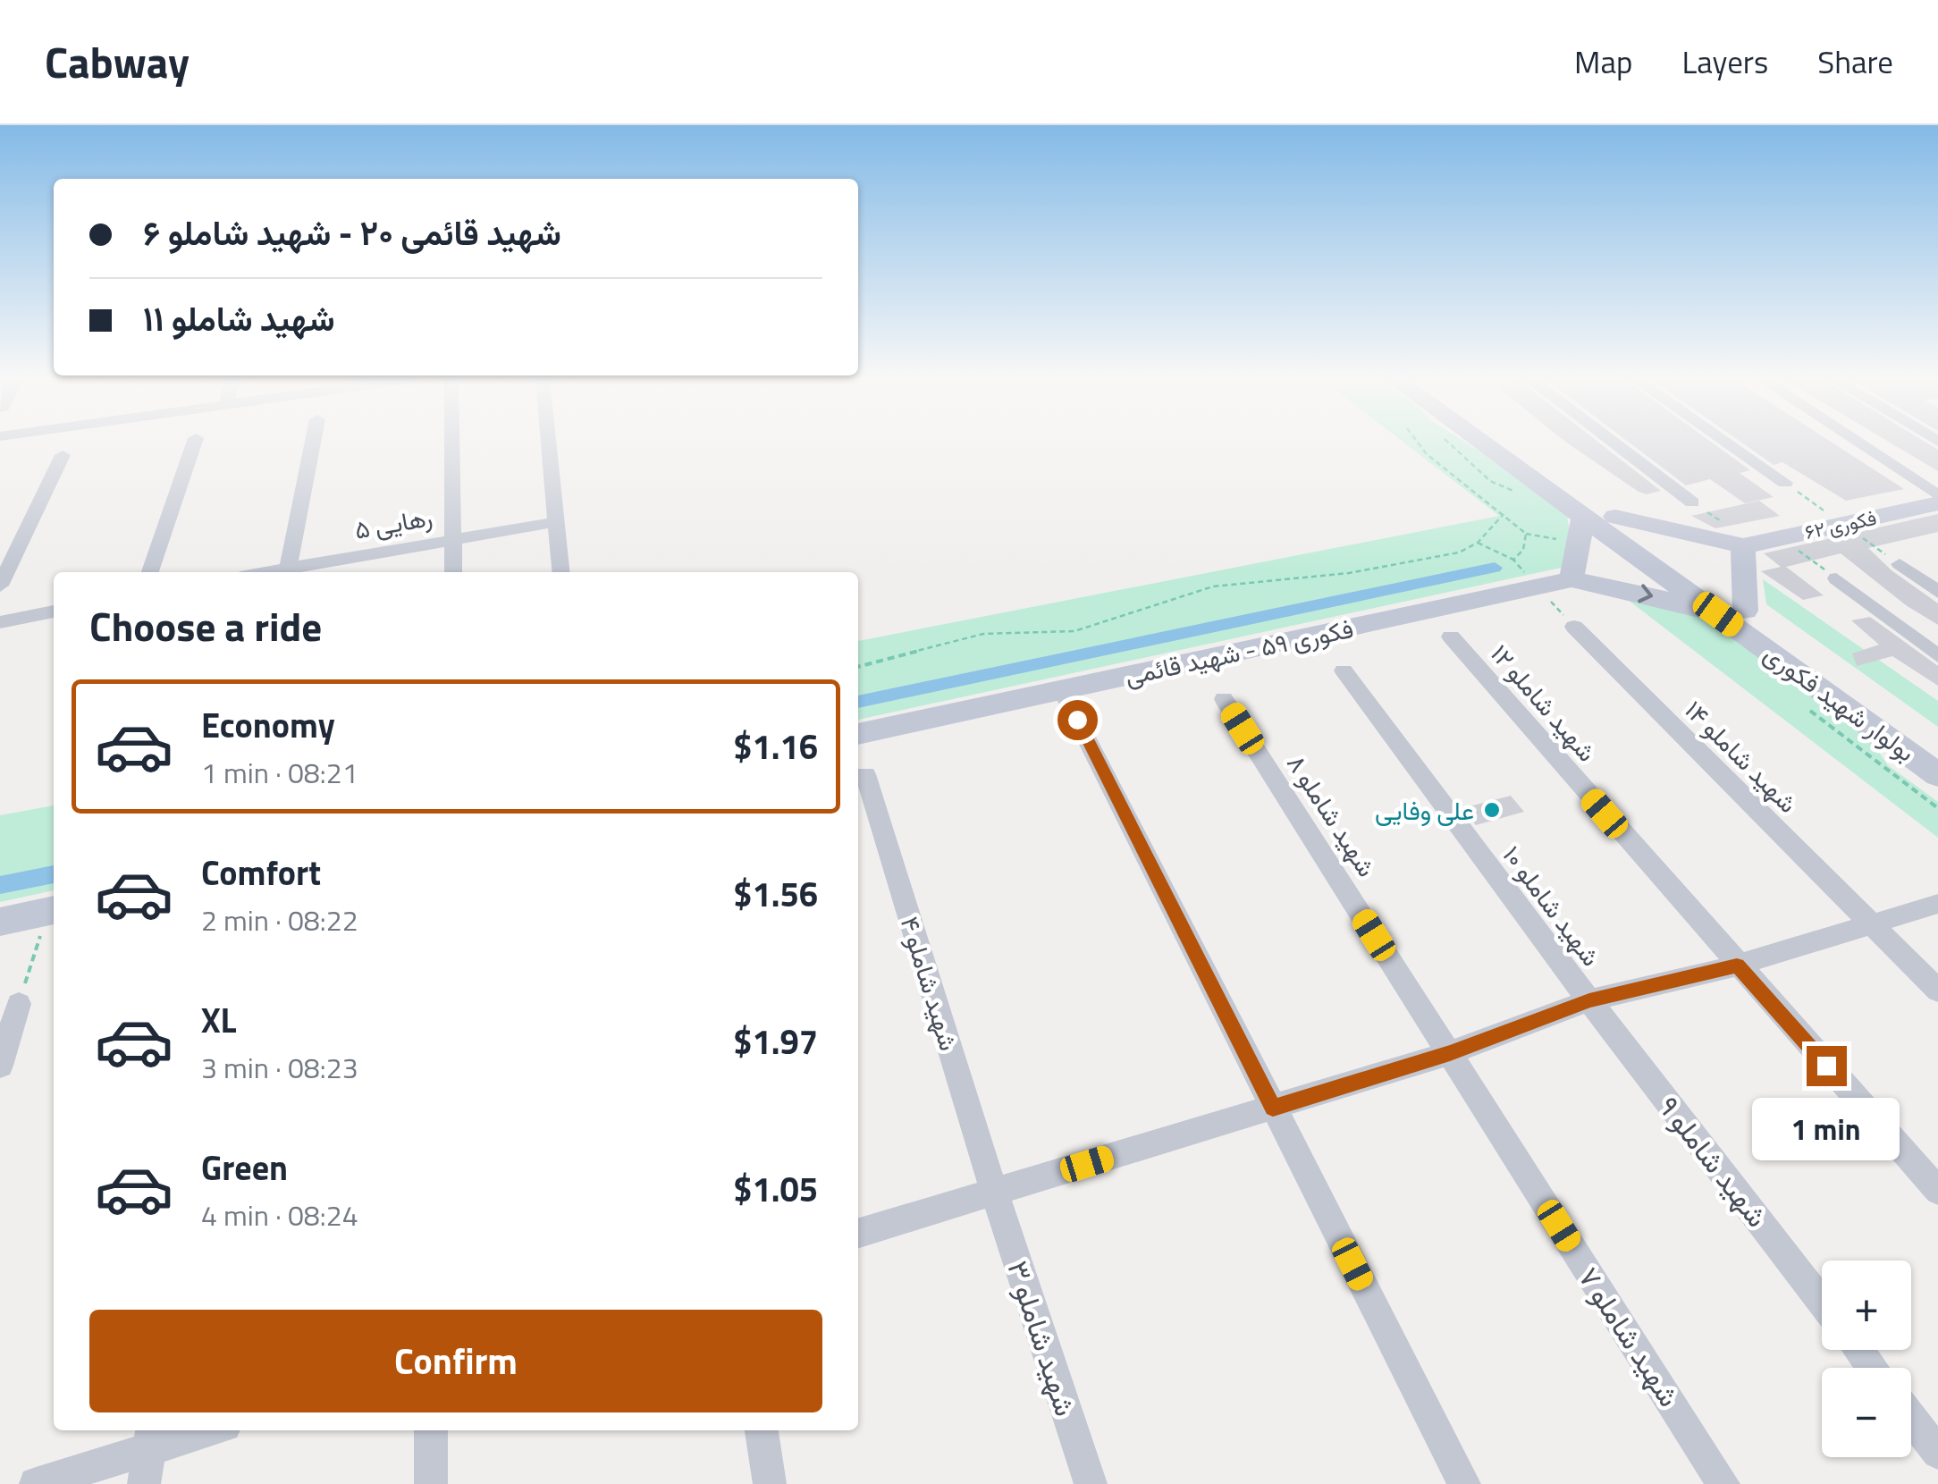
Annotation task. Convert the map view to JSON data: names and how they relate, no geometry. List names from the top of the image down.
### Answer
{
  "streets": {
    "street": [
      "رهایی ۵",
      "فکوری ۶۲",
      "فکوری ۵۹ - شهید قائمی",
      "شهید شاملو ۱۲",
      "بولوار شهید فکوری",
      "شهید شاملو ۱۴",
      "شهید شاملو ۸",
      "شهید شاملو ۱۰",
      "شهید شاملو ۴",
      "شهید شاملو ۹",
      "شهید شاملو ۷",
      "شهید شاملو ۳"
    ]
  },
  "crossings": [
    ["شهید شاملو ۸", "شهید شاملو ۷"],
    ["شهید شاملو ۱۰", "شهید شاملو ۹"],
    ["شهید شاملو ۴", "شهید شاملو ۳"]
  ],
  "places": ["علی وفایی"],
  "page": {
    "header": "Cabway",
    "nav": ["Map", "Layers", "Share"],
    "banner": ["شهید قائمی ۲۰ - شهید شاملو ۶", "شهید شاملو ۱۱"],
    "heading": "Choose a ride",
    "list": [
      {
        "name": "Economy",
        "note": "1 min · 08:21",
        "value": "$1.16"
      },
      {
        "name": "Comfort",
        "note": "2 min · 08:22",
        "value": "$1.56"
      },
      {
        "name": "XL",
        "note": "3 min · 08:23",
        "value": "$1.97"
      },
      {
        "name": "Green",
        "note": "4 min · 08:24",
        "value": "$1.05"
      }
    ],
    "bubble": "1 min",
    "map_buttons": ["+", "−"],
    "buttons": "Confirm"
  }
}
